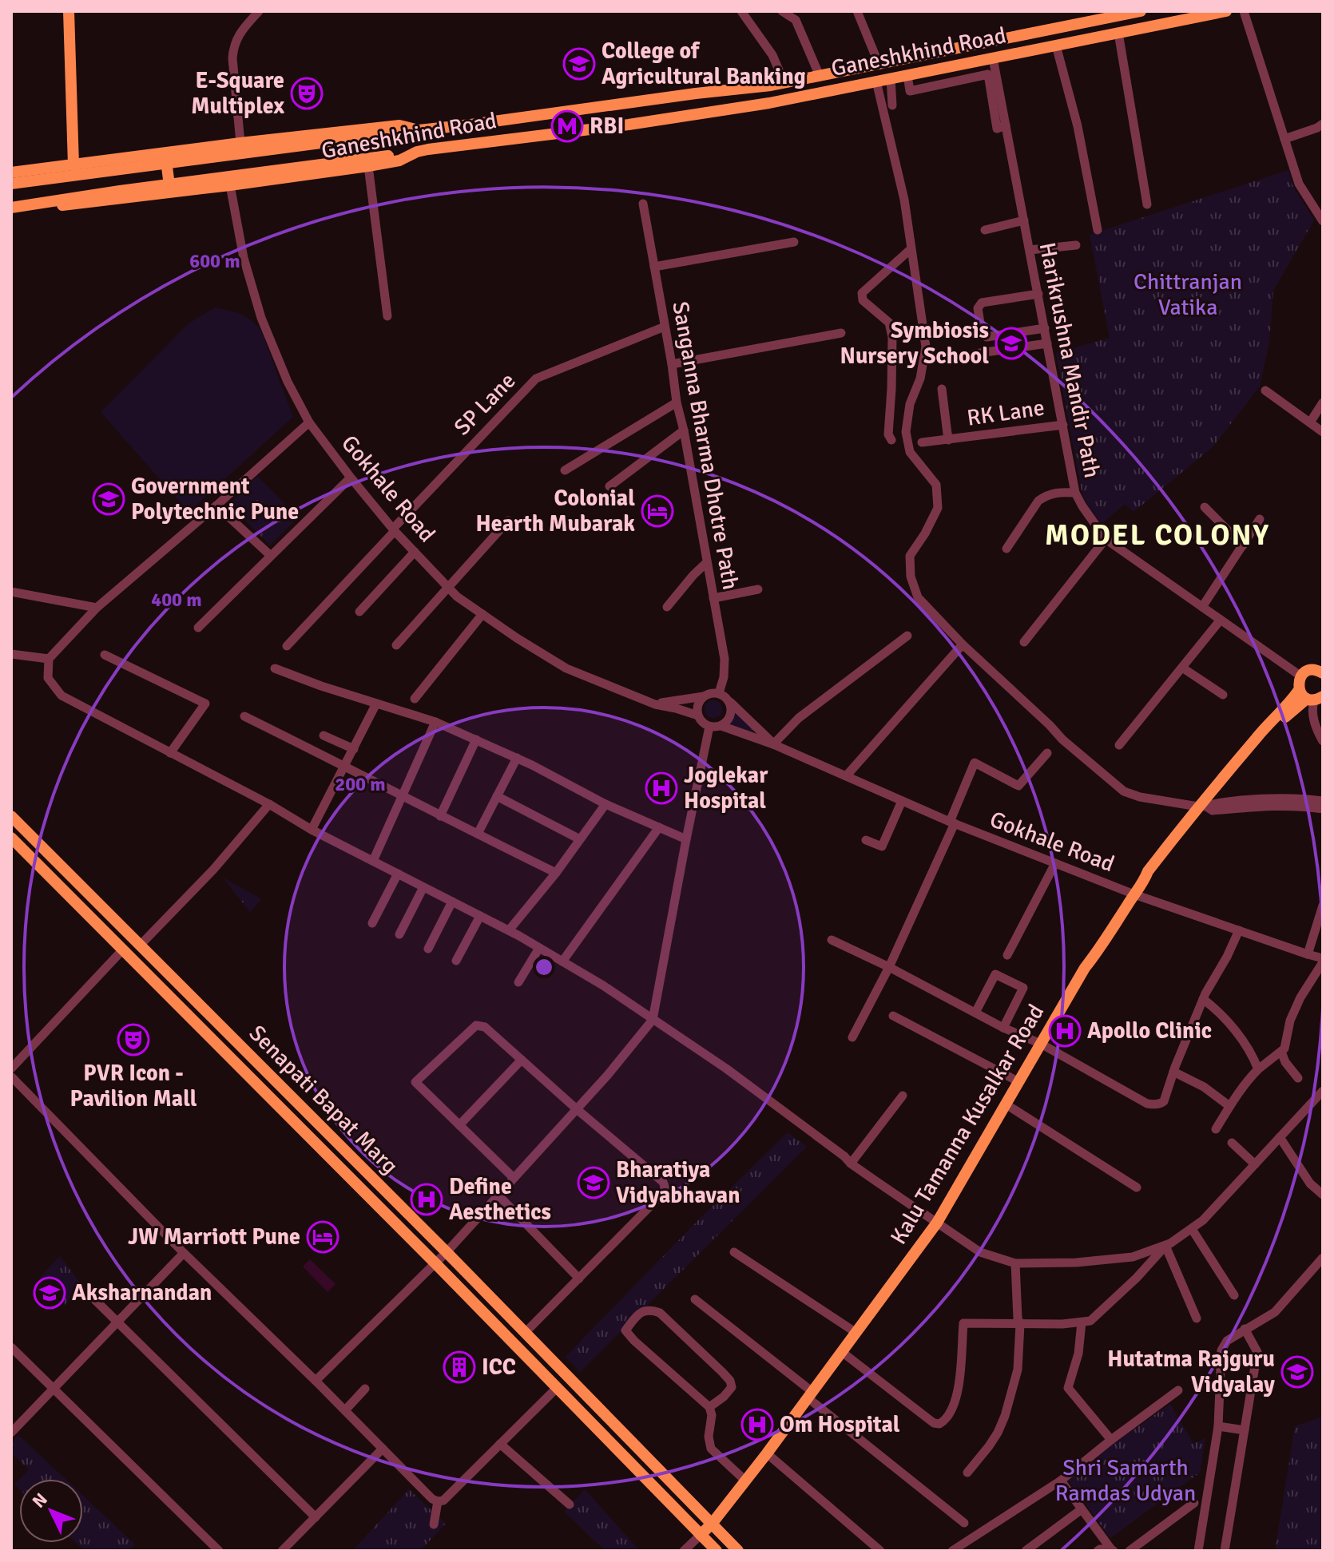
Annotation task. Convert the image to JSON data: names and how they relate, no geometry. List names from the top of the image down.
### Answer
{
  "streets": {
    "main road": ["Ganeshkhind Road", "Senapati Bapat Marg", "Kalu Tamanna Kusalkar Road"],
    "street": [
      "Harikrushna Mandir Path",
      "SP Lane",
      "RK Lane",
      "Sanganna Bharma Dhotre Path",
      "Gokhale Road"
    ]
  },
  "crossings": [
    ["Ganeshkhind Road", "Harikrushna Mandir Path"],
    ["Ganeshkhind Road", "Gokhale Road"],
    ["Harikrushna Mandir Path", "RK Lane"],
    ["SP Lane", "Sanganna Bharma Dhotre Path"],
    ["SP Lane", "Gokhale Road"],
    ["Sanganna Bharma Dhotre Path", "Gokhale Road"],
    ["Gokhale Road", "Kalu Tamanna Kusalkar Road"],
    ["Senapati Bapat Marg", "Kalu Tamanna Kusalkar Road"]
  ],
  "districts": ["MODEL COLONY"],
  "parks": ["Chittranjan Vatika", "Shri Samarth Ramdas Udyan"],
  "places": {
    "school or university": [
      "College of Agricultural Banking",
      "Symbiosis Nursery School",
      "Government Polytechnic Pune",
      "Bharatiya Vidyabhavan",
      "Aksharnandan",
      "Hutatma Rajguru Vidyalay"
    ],
    "theatre": ["E-Square Multiplex", "PVR Icon - Pavilion Mall"],
    "metro station": ["RBI"],
    "hotel": ["Colonial Hearth Mubarak", "JW Marriott Pune"],
    "hospital": [
      "Joglekar Hospital",
      "Apollo Clinic",
      "Define Aesthetics",
      "Om Hospital"
    ],
    "building": ["ICC"]
  },
  "north": "top left",
  "rings": ["600 m", "400 m", "200 m"]
}
